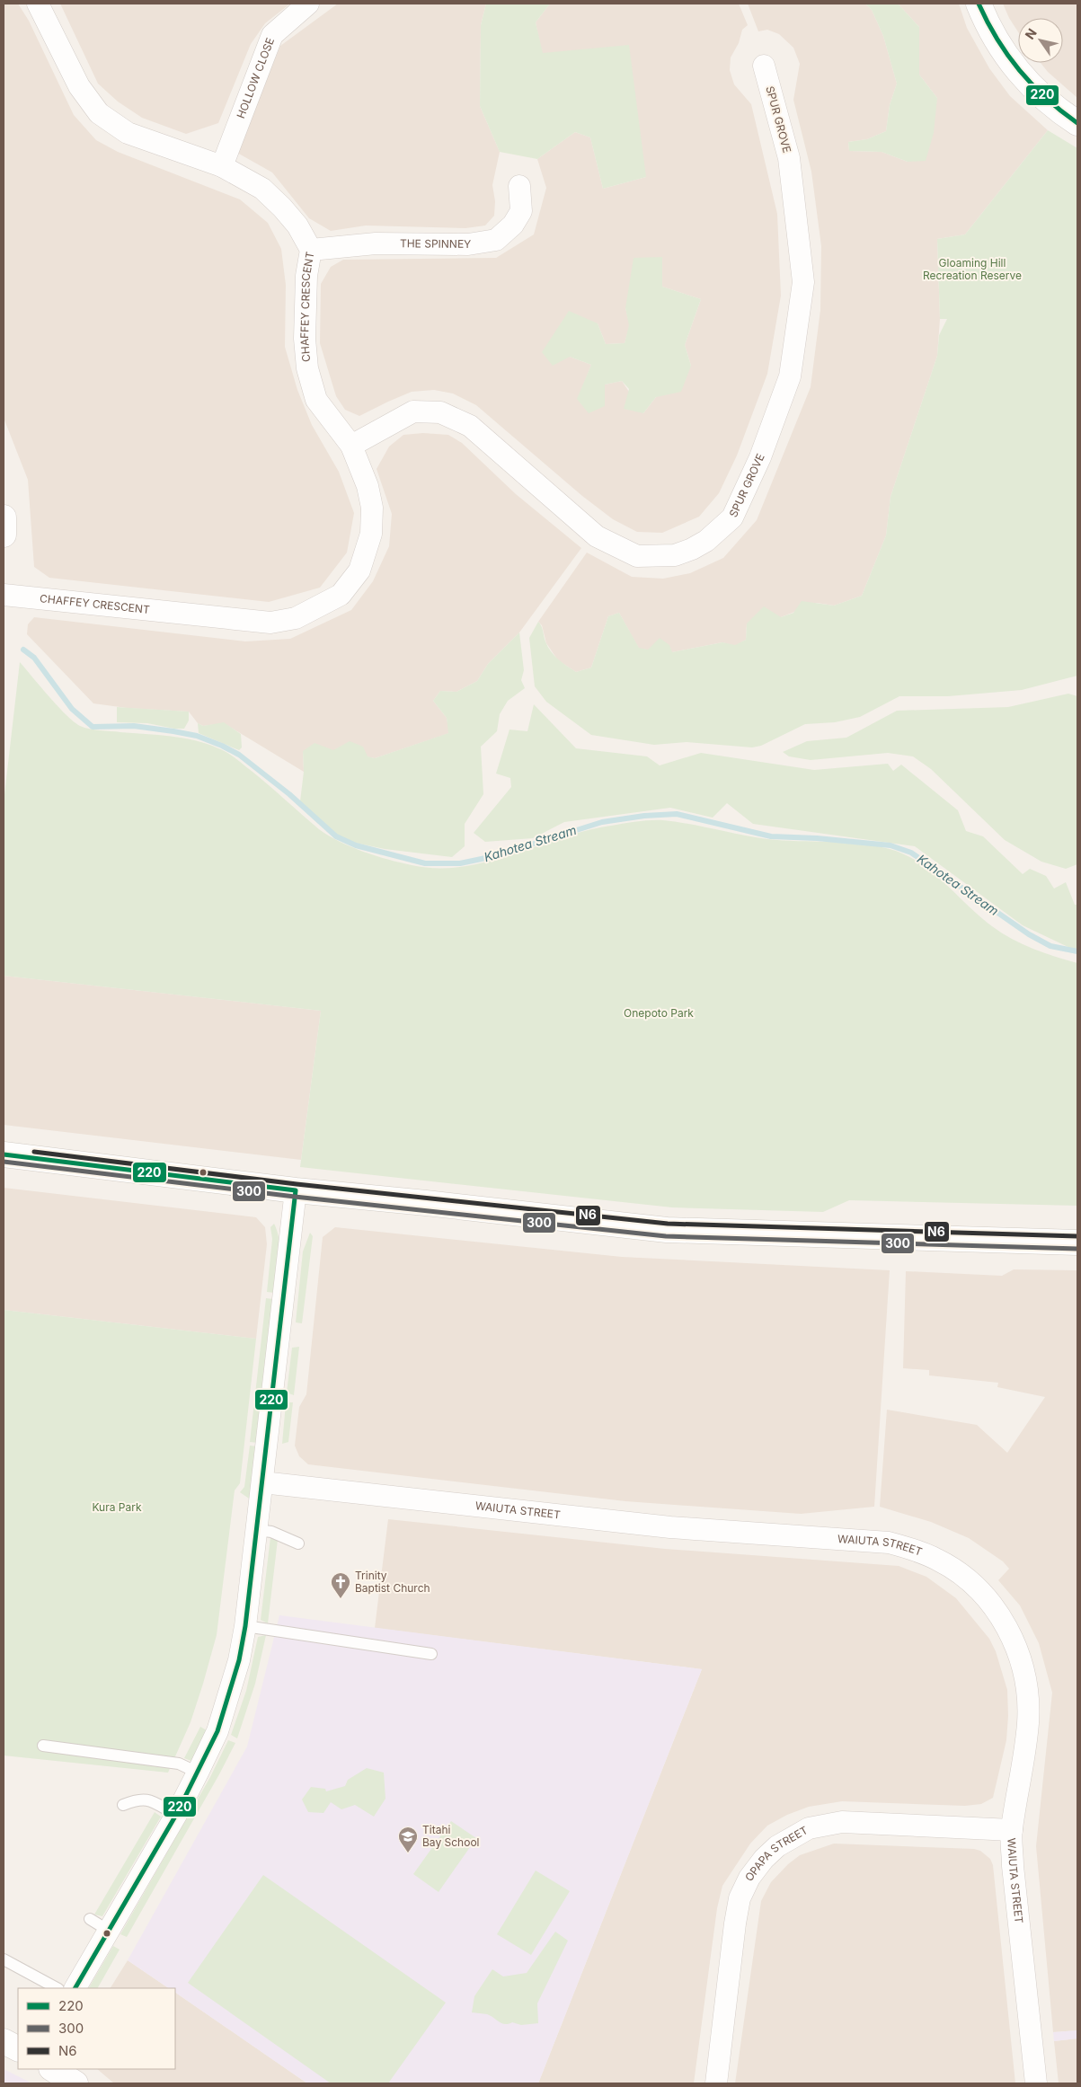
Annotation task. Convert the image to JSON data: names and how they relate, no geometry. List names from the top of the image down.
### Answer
{
  "streets": {
    "street": [
      "HOLLOW CLOSE",
      "SPUR GROVE",
      "THE SPINNEY",
      "CHAFFEY CRESCENT",
      "WAIUTA STREET",
      "OPAPA STREET"
    ]
  },
  "crossings": [
    ["HOLLOW CLOSE", "CHAFFEY CRESCENT"],
    ["SPUR GROVE", "CHAFFEY CRESCENT"],
    ["THE SPINNEY", "CHAFFEY CRESCENT"],
    ["WAIUTA STREET", "OPAPA STREET"]
  ],
  "water": ["Kahotea Stream"],
  "parks": ["Gloaming Hill Recreation Reserve", "Onepoto Park", "Kura Park"],
  "places": {
    "church": ["Trinity Baptist Church"],
    "school or university": ["Titahi Bay School"]
  },
  "lines": ["transit line 220", "transit line N6", "transit line 300"],
  "legend": ["220", "300", "N6"],
  "north": "top left"
}
